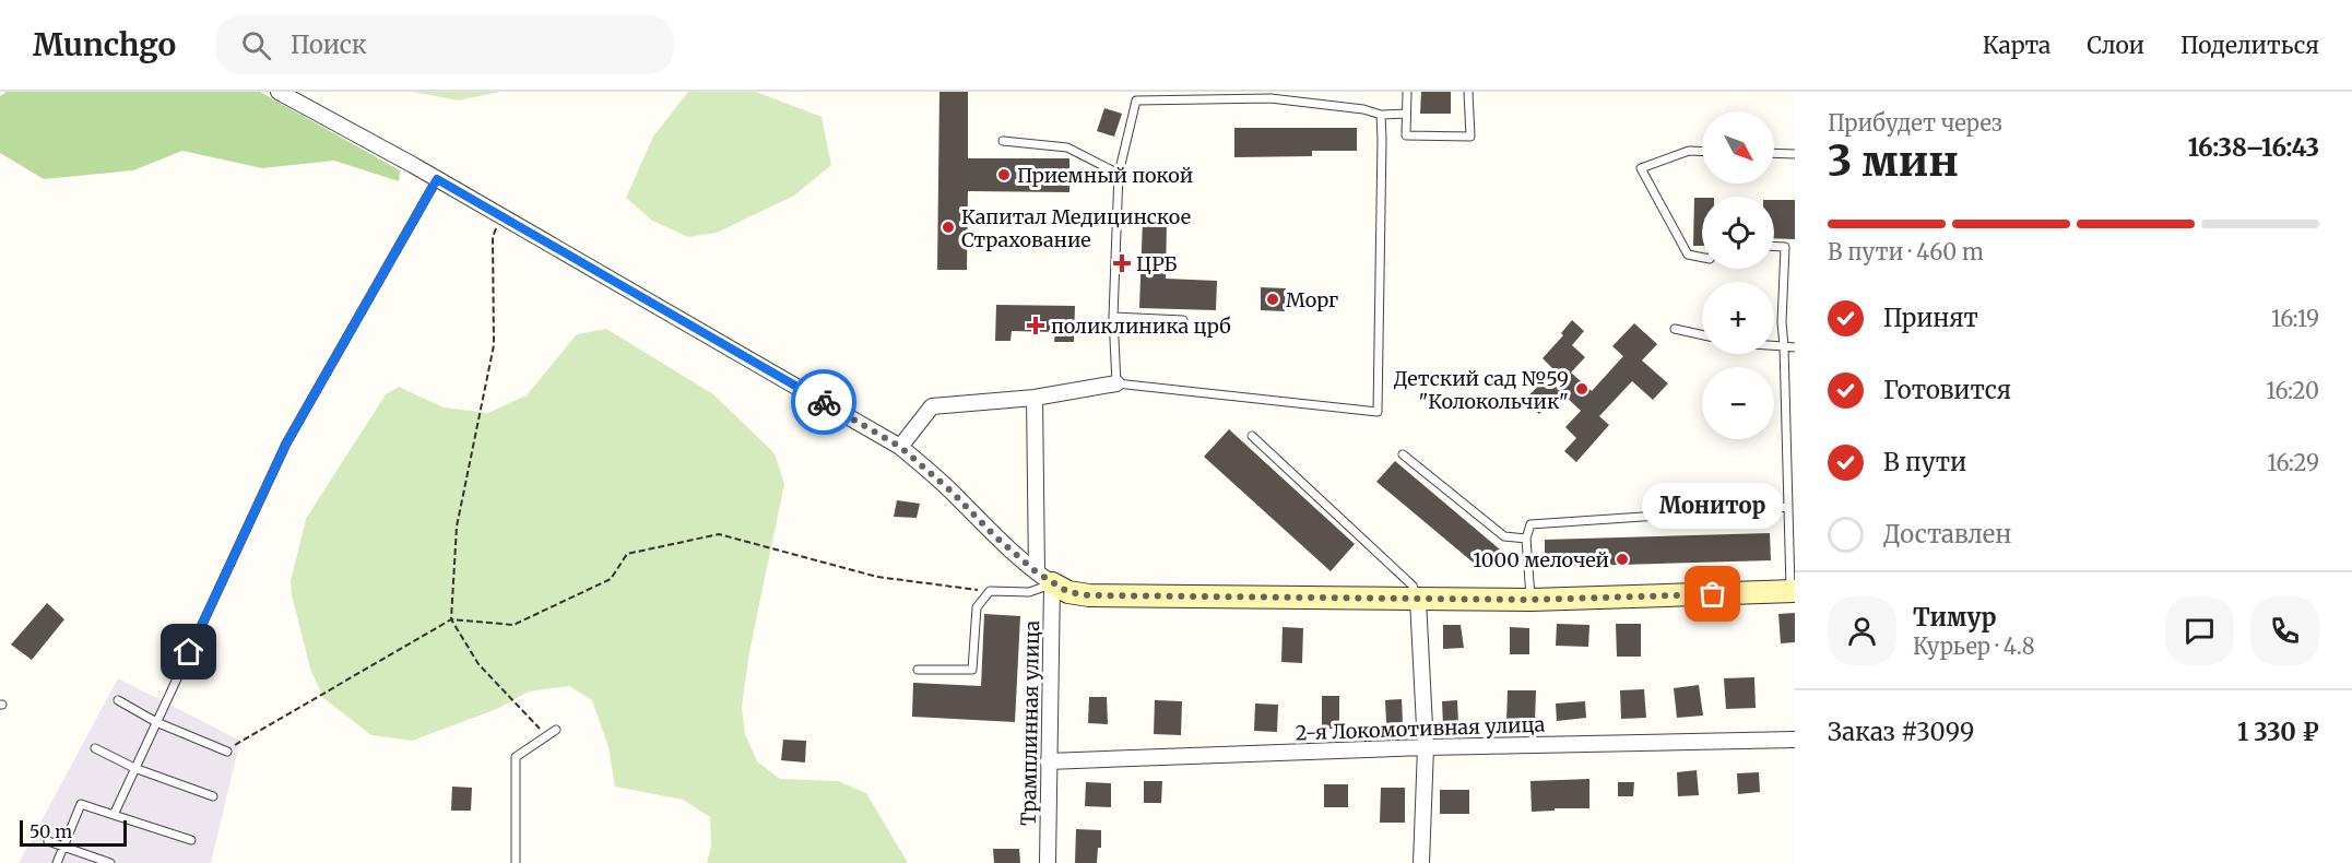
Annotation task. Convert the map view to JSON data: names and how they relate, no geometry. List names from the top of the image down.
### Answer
{
  "streets": {
    "street": ["Трамплинная улица", "2-я Локомотивная улица"]
  },
  "crossings": [
    ["Трамплинная улица", "2-я Локомотивная улица"]
  ],
  "places": {
    "other": [
      "Приемный покой",
      "Капитал Медицинское Страхование",
      "Морг",
      "Детский сад №59 \"Колокольчик\"",
      "1000 мелочей",
      "Монитор"
    ],
    "health": ["ЦРБ", "поликлиника црб"]
  },
  "scale_bar": "50 m",
  "north": "bottom right",
  "page": {
    "header": "Munchgo",
    "search": "Поиск",
    "nav": ["Карта", "Слои", "Поделиться"],
    "heading": ["3 мин", "Прибудет через", "16:38–16:43"],
    "panel": [
      "Тимур",
      "Курьер · 4.8",
      "Заказ #3099",
      "1 330 ₽"
    ],
    "map_buttons": ["+", "−"],
    "bar": "В пути · 460 m",
    "list": [
      ["Принят", "16:19"],
      ["Готовится", "16:20"],
      ["В пути", "16:29"],
      "Доставлен"
    ],
    "bubble": "Монитор",
    "scale": "50 m"
  }
}
